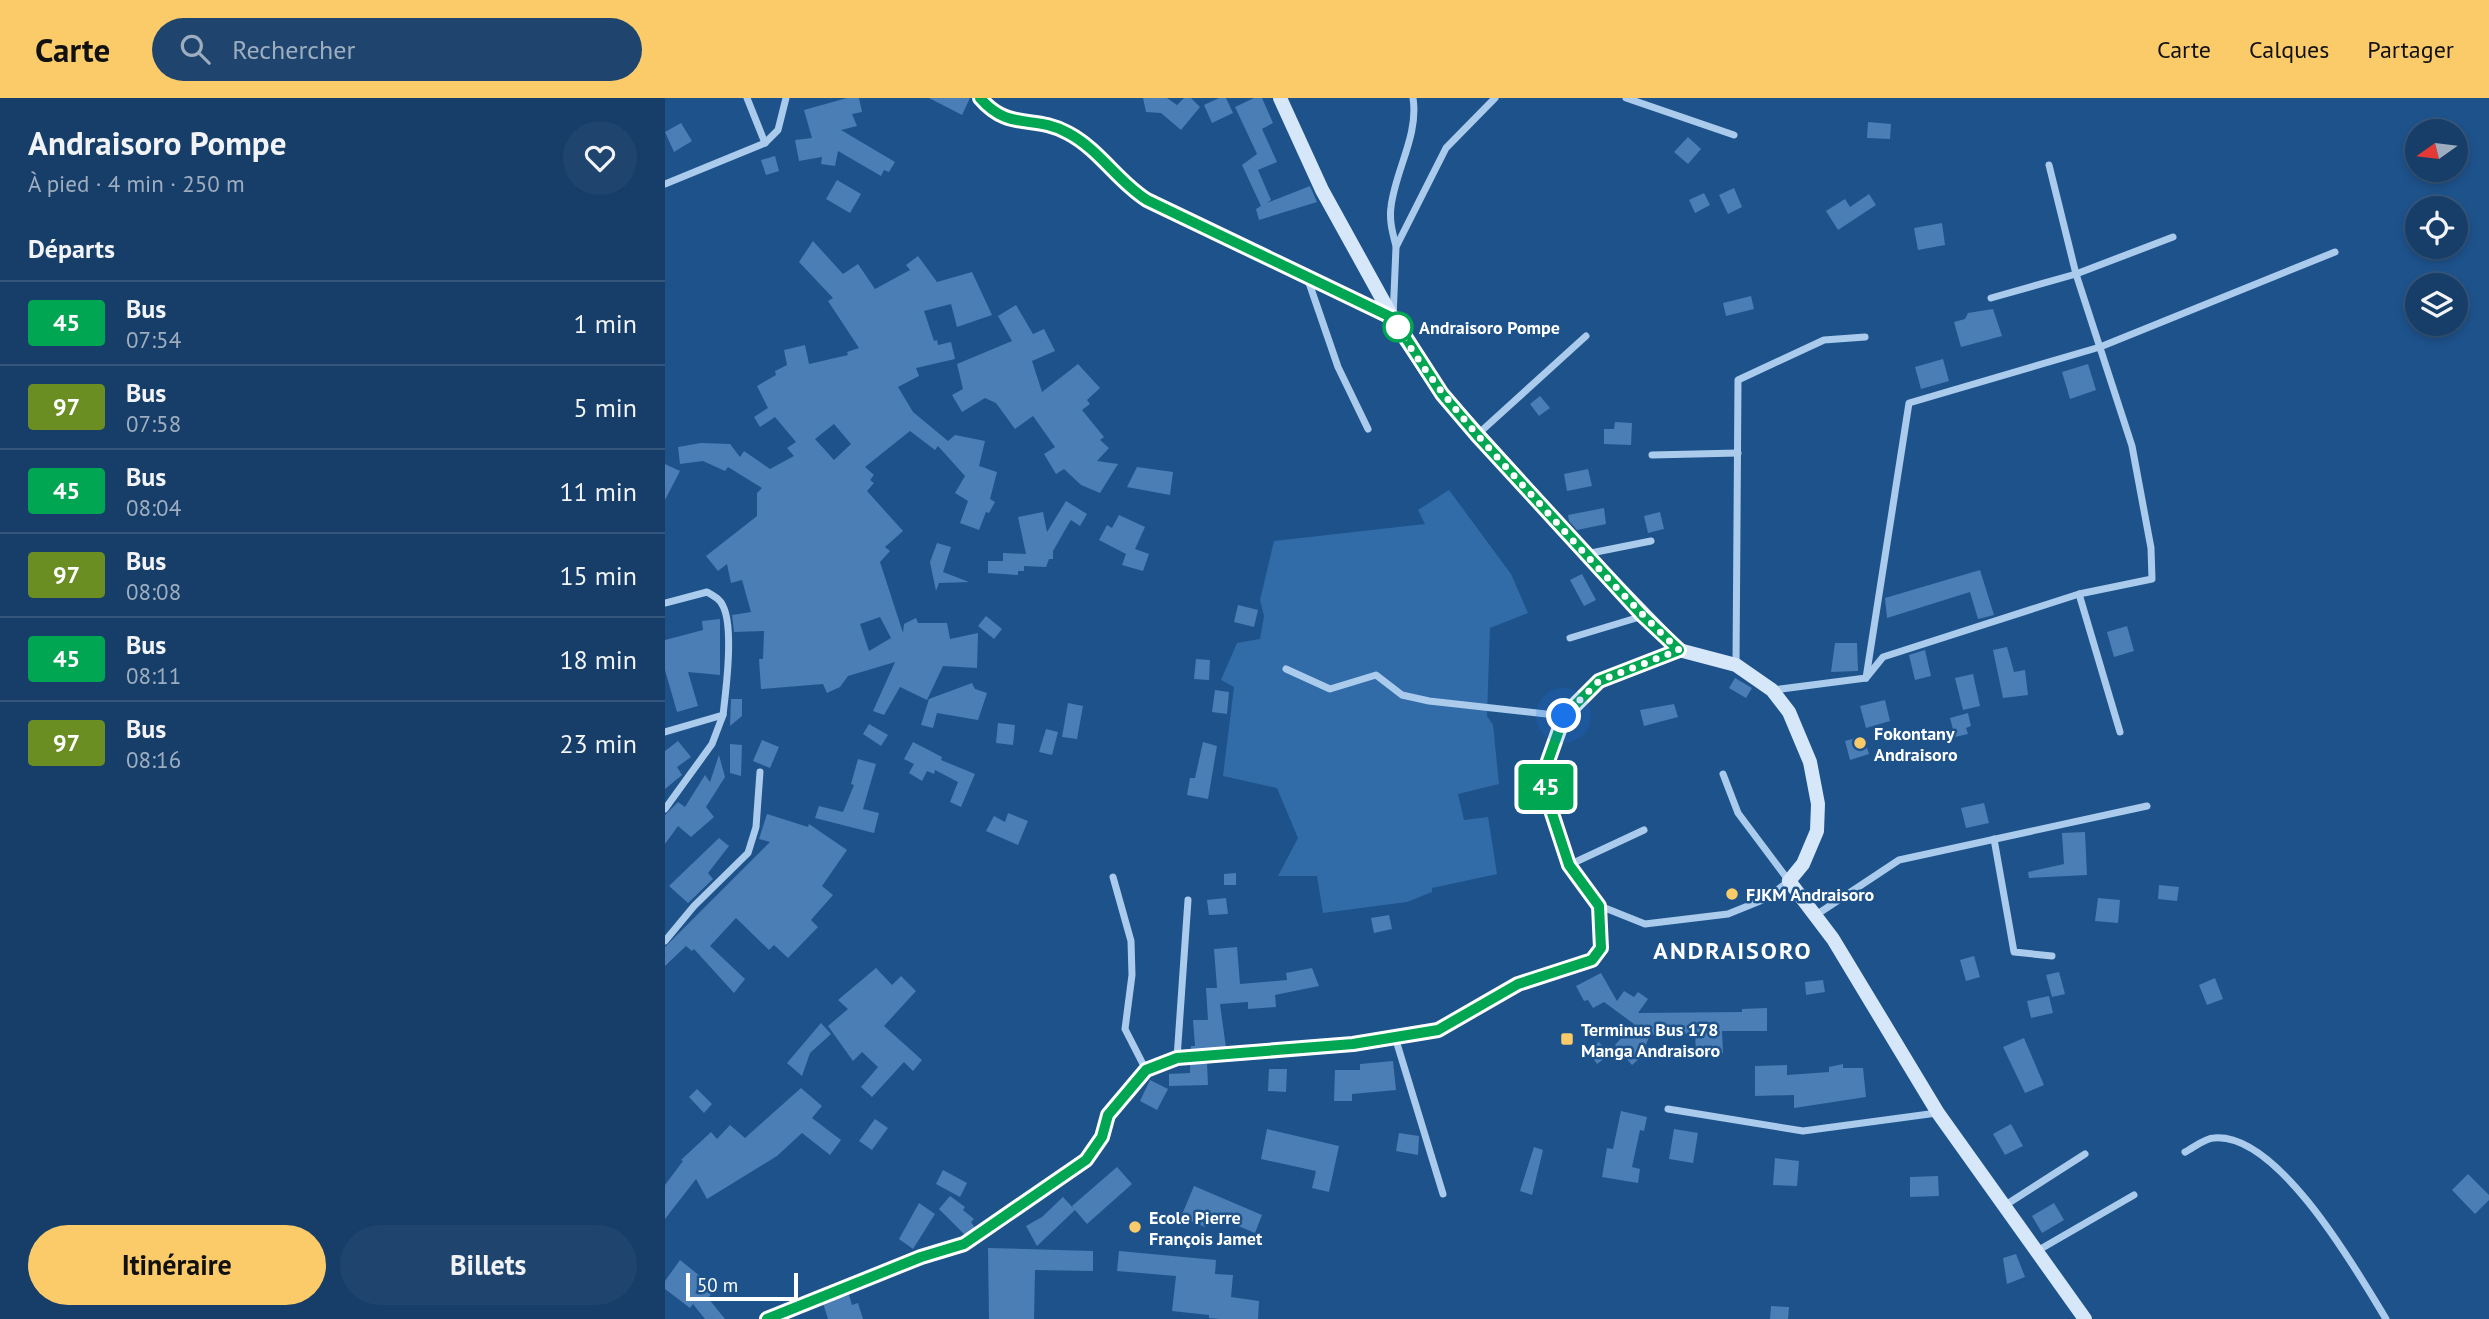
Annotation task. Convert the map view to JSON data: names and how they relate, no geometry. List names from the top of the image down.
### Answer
{
  "districts": ["ANDRAISORO"],
  "places": {
    "other": [
      "Andraisoro Pompe",
      "Fokontany Andraisoro",
      "FJKM Andraisoro",
      "Ecole Pierre François Jamet"
    ],
    "transit": ["Terminus Bus 178 Manga Andraisoro"]
  },
  "lines": ["bus line 45"],
  "scale_bar": "50 m",
  "north": "left",
  "page": {
    "header": "Carte",
    "search": "Rechercher",
    "nav": ["Carte", "Calques", "Partager"],
    "heading": [
      ["Andraisoro Pompe", "À pied · 4 min · 250 m"],
      "Départs"
    ],
    "on_map": "45",
    "list": [
      {
        "mark": "45",
        "name": "Bus",
        "note": "07:54",
        "value": "1 min"
      },
      {
        "mark": "97",
        "name": "Bus",
        "note": "07:58",
        "value": "5 min"
      },
      {
        "mark": "45",
        "name": "Bus",
        "note": "08:04",
        "value": "11 min"
      },
      {
        "mark": "97",
        "name": "Bus",
        "note": "08:08",
        "value": "15 min"
      },
      {
        "mark": "45",
        "name": "Bus",
        "note": "08:11",
        "value": "18 min"
      },
      {
        "mark": "97",
        "name": "Bus",
        "note": "08:16",
        "value": "23 min"
      }
    ],
    "buttons": ["Itinéraire", "Billets"],
    "scale": "50 m"
  }
}
